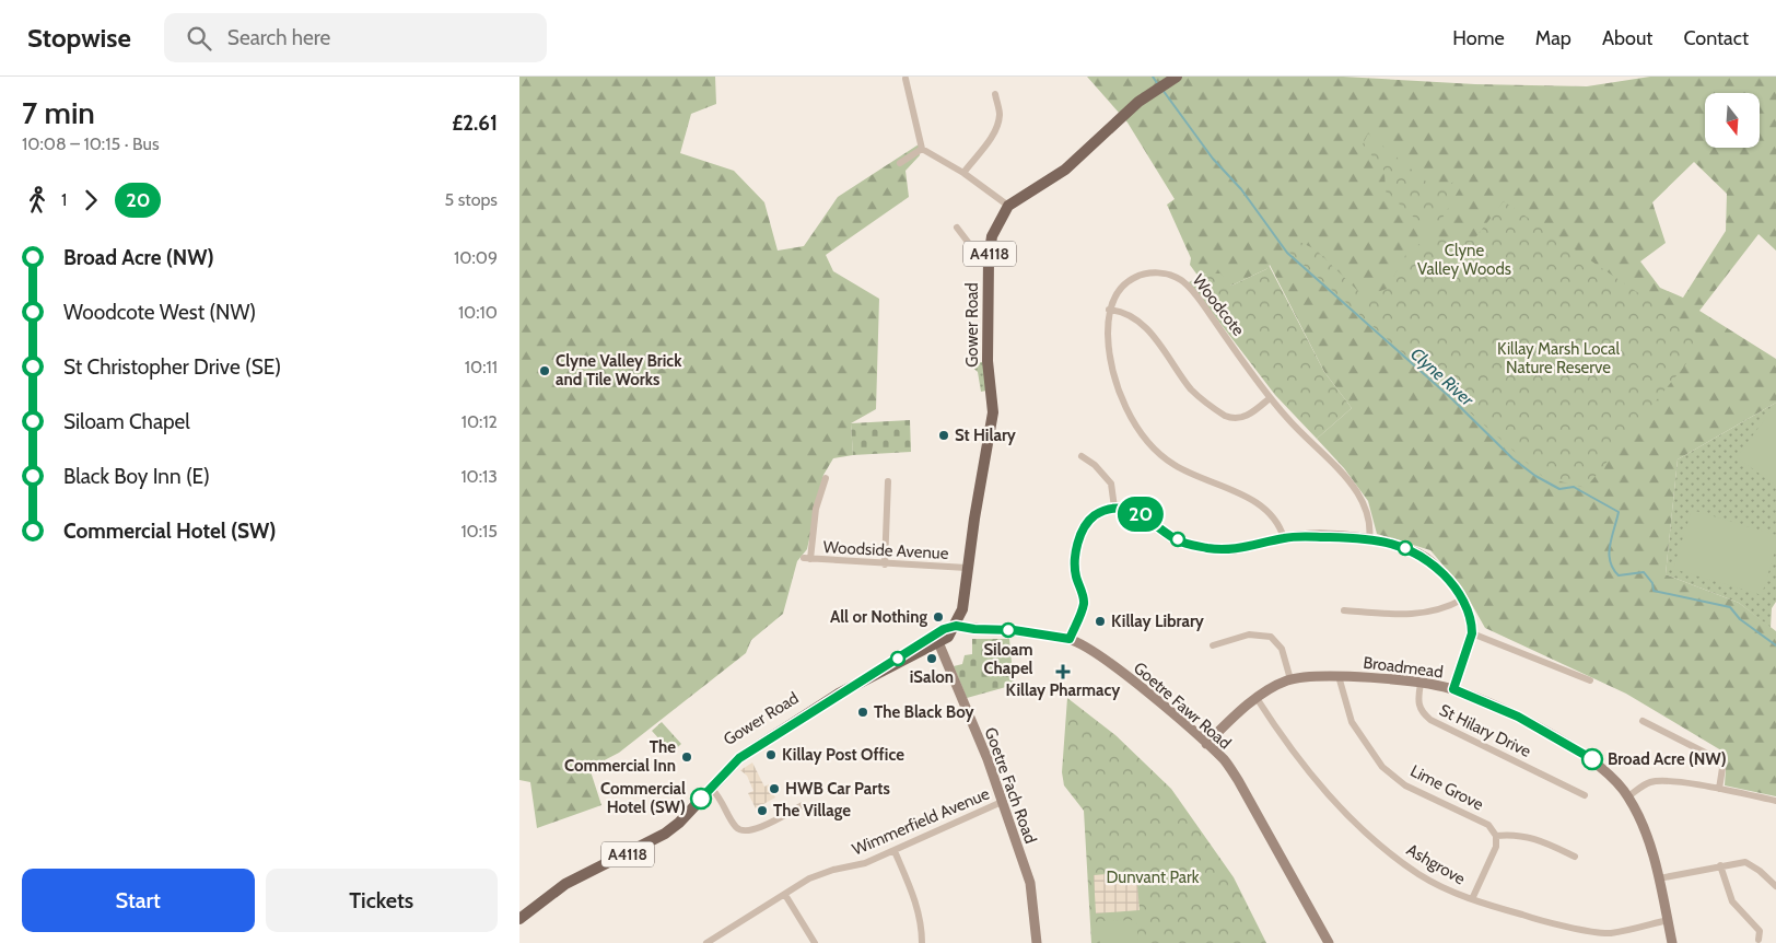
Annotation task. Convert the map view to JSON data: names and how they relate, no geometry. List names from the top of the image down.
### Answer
{
  "streets": {
    "main road": ["A4118", "Gower Road"],
    "street": [
      "Woodcote",
      "Woodside Avenue",
      "Broadmead",
      "Goetre Fawr Road",
      "St Hilary Drive",
      "Goetre Fach Road",
      "Lime Grove",
      "Wimmerfield Avenue",
      "Ashgrove"
    ]
  },
  "crossings": [
    ["Gower Road", "Woodside Avenue"],
    ["Gower Road", "Goetre Fawr Road"],
    ["Gower Road", "Goetre Fach Road"],
    ["Broadmead", "Goetre Fawr Road"],
    ["Broadmead", "St Hilary Drive"],
    ["Broadmead", "Lime Grove"],
    ["Broadmead", "Ashgrove"],
    ["Goetre Fach Road", "Wimmerfield Avenue"]
  ],
  "water": ["Clyne River"],
  "parks": ["Clyne Valley Woods", "Killay Marsh Local Nature Reserve", "Dunvant Park"],
  "places": {
    "other": [
      "Clyne Valley Brick and Tile Works",
      "St Hilary",
      "All or Nothing",
      "Killay Library",
      "Siloam Chapel",
      "iSalon",
      "The Black Boy",
      "Killay Post Office",
      "The Commercial Inn",
      "Broad Acre (NW)",
      "HWB Car Parts",
      "Commercial Hotel (SW)",
      "The Village"
    ],
    "health": ["Killay Pharmacy"]
  },
  "lines": ["bus line 20"],
  "north": "bottom",
  "page": {
    "header": "Stopwise",
    "search": "Search here",
    "nav": [
      "Home",
      "Map",
      "About",
      "Contact"
    ],
    "heading": ["7 min", "10:08 – 10:15 · Bus", "£2.61"],
    "on_map": "20",
    "legs": ["1", "20", "5 stops"],
    "list": [
      {
        "name": "Broad Acre (NW)",
        "value": "10:09"
      },
      {
        "name": "Woodcote West (NW)",
        "value": "10:10"
      },
      {
        "name": "St Christopher Drive (SE)",
        "value": "10:11"
      },
      {
        "name": "Siloam Chapel",
        "value": "10:12"
      },
      {
        "name": "Black Boy Inn (E)",
        "value": "10:13"
      },
      {
        "name": "Commercial Hotel (SW)",
        "value": "10:15"
      }
    ],
    "buttons": ["Start", "Tickets"]
  }
}
